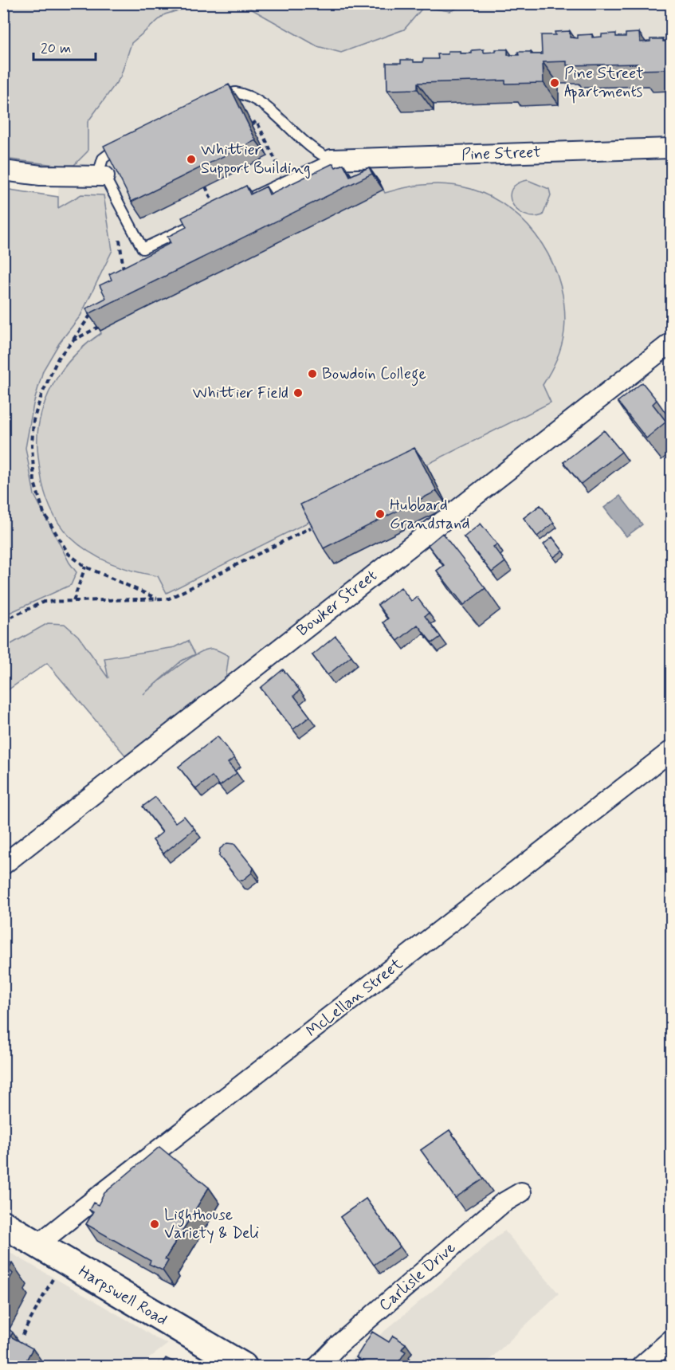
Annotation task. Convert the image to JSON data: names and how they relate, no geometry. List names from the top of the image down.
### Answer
{
  "streets": {
    "main road": ["Harpswell Road"],
    "street": [
      "Pine Street",
      "Bowker Street",
      "McLellan Street",
      "Carlisle Drive"
    ]
  },
  "crossings": [
    ["McLellan Street", "Harpswell Road"]
  ],
  "places": [
    "Pine Street Apartments",
    "Whittier Support Building",
    "Bowdoin College",
    "Whittier Field",
    "Hubbard Grandstand",
    "Lighthouse Variety & Deli"
  ],
  "scale_bar": "20 m"
}
